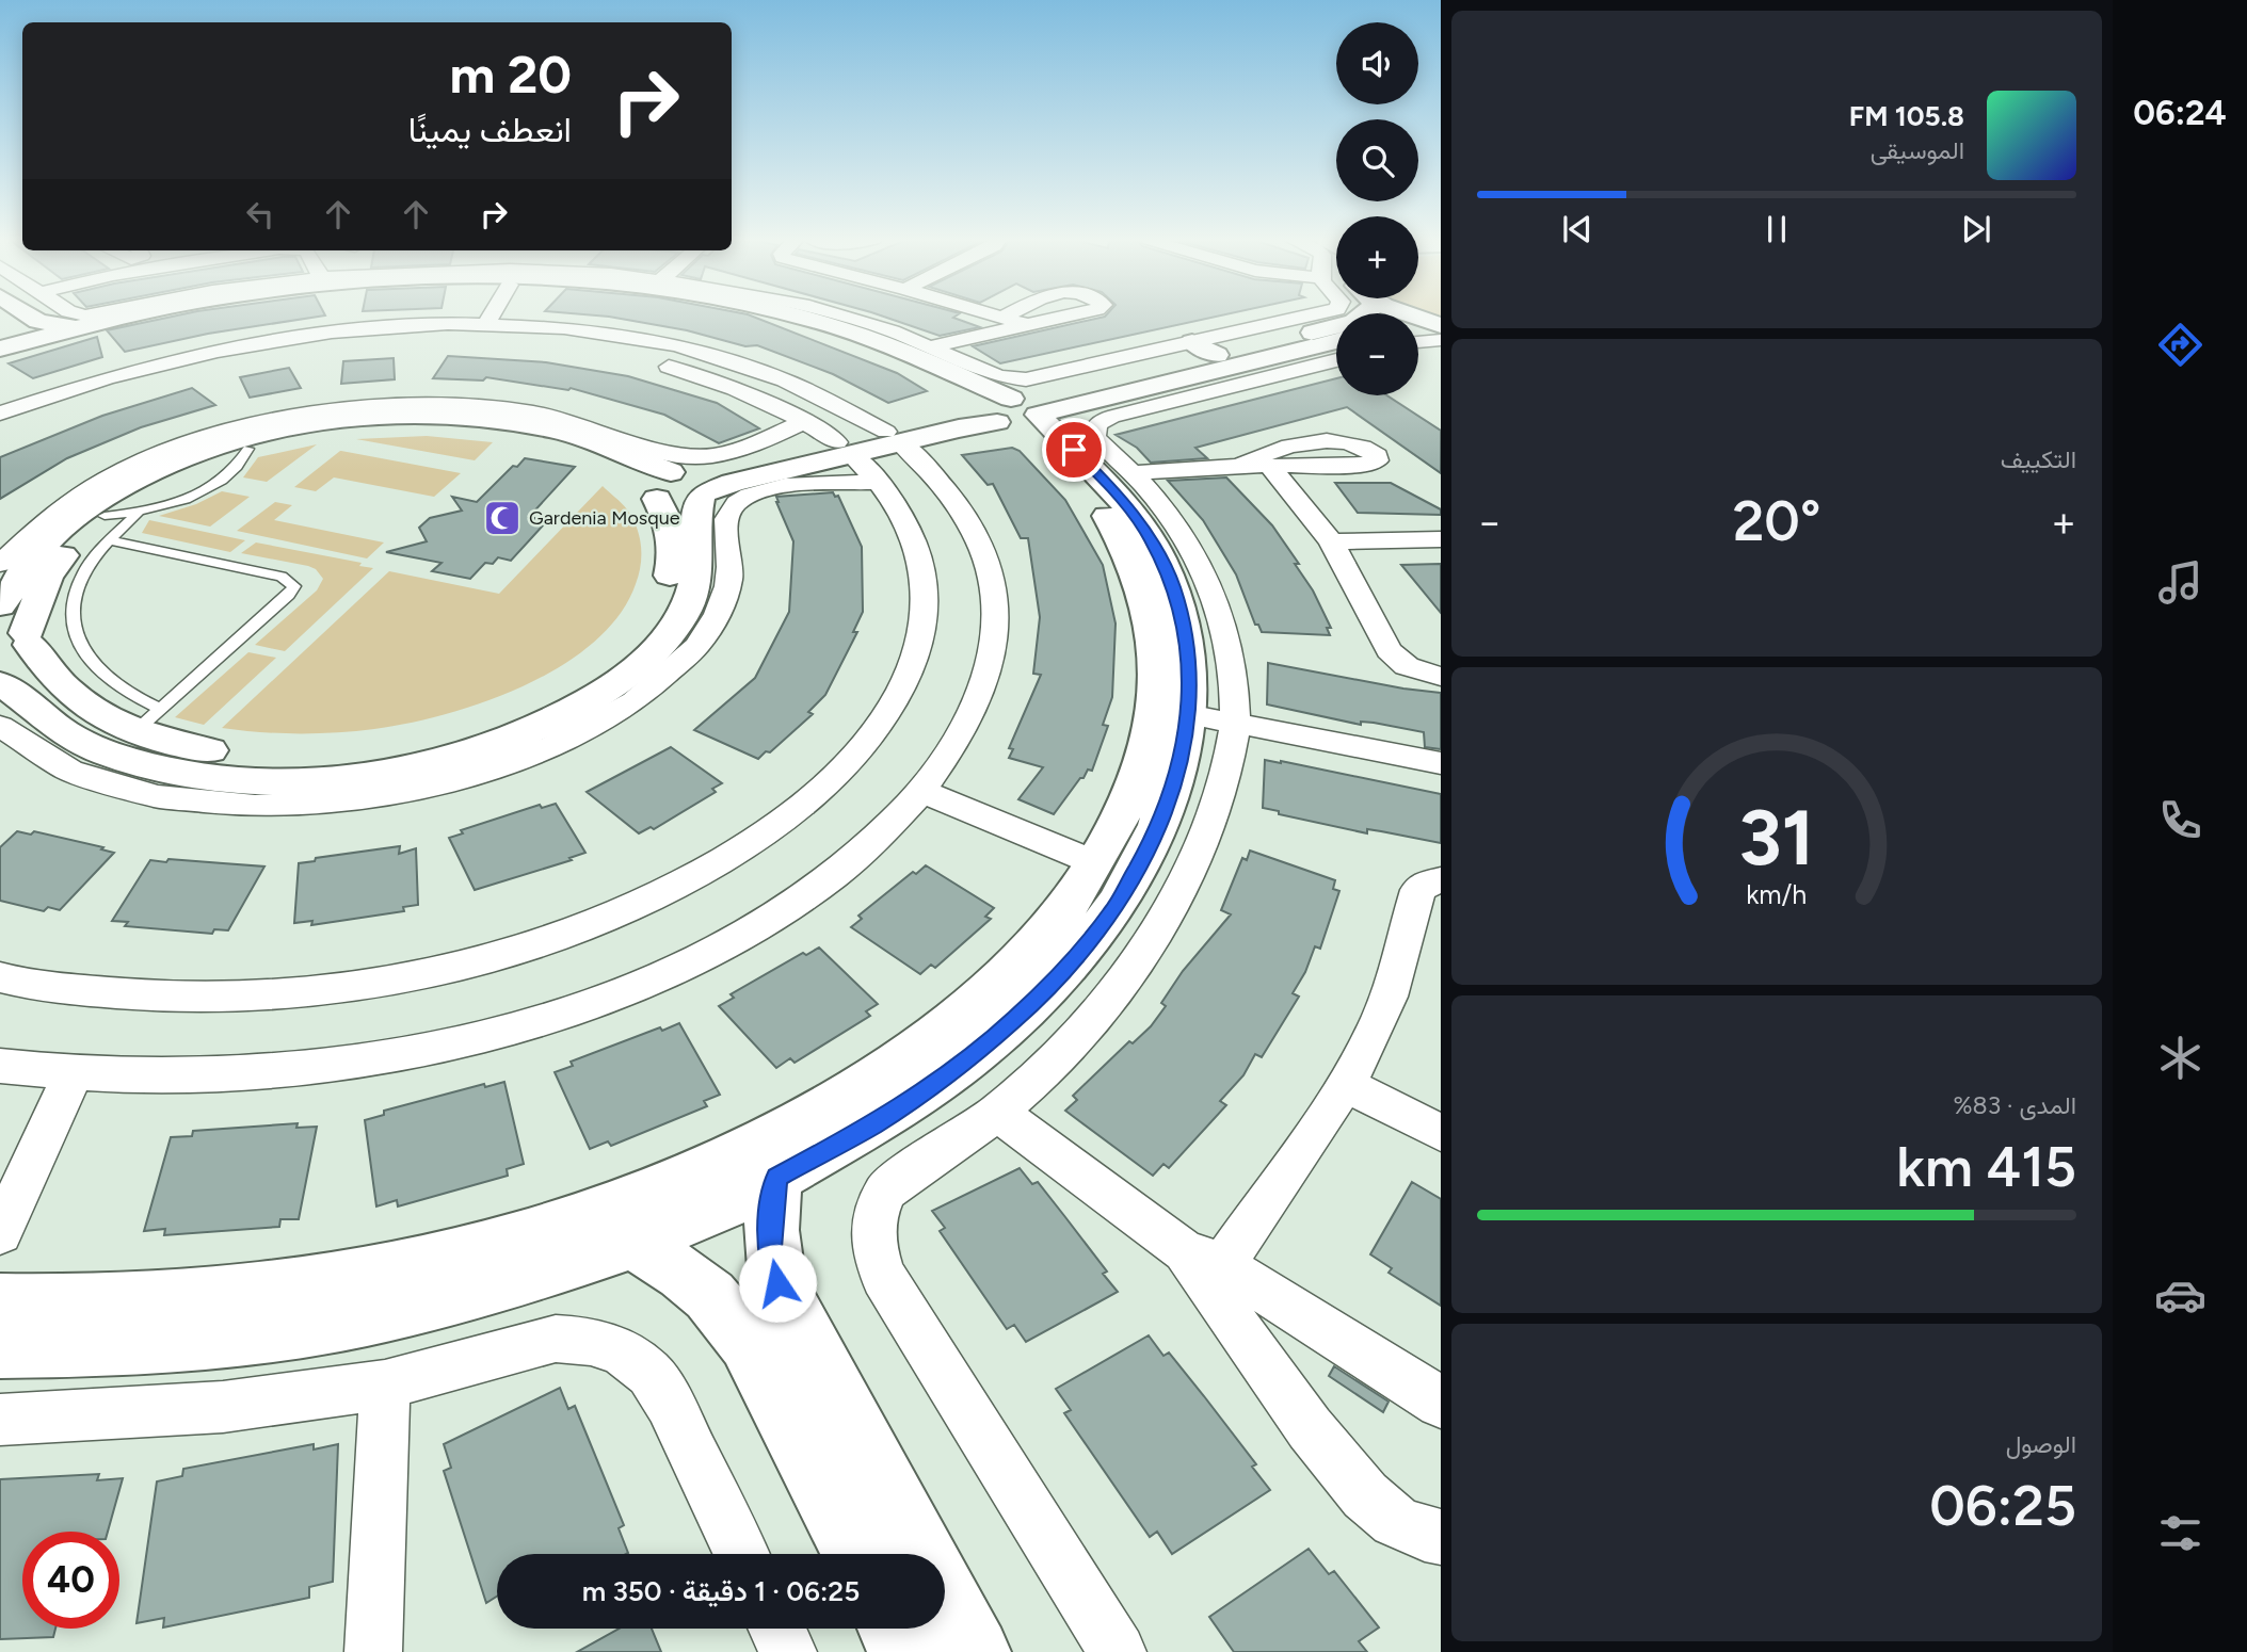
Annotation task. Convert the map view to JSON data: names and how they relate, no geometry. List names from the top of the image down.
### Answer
{
  "places": {
    "mosque": ["Gardenia Mosque"]
  },
  "page": {
    "tabs": "06:24",
    "map_buttons": ["+", "−"],
    "turn": ["20 m", "انعطف يمينًا"],
    "song": ["105.8 FM", "الموسيقى"],
    "tile": [
      "التكييف",
      ["المدى · 83%", "415 km"],
      ["الوصول", "06:25"]
    ],
    "heat": ["−", "20°", "+"],
    "limit": "40",
    "trip": "06:25 · 1 دقيقة · 350 m",
    "gauge": ["31", "km/h"]
  }
}
